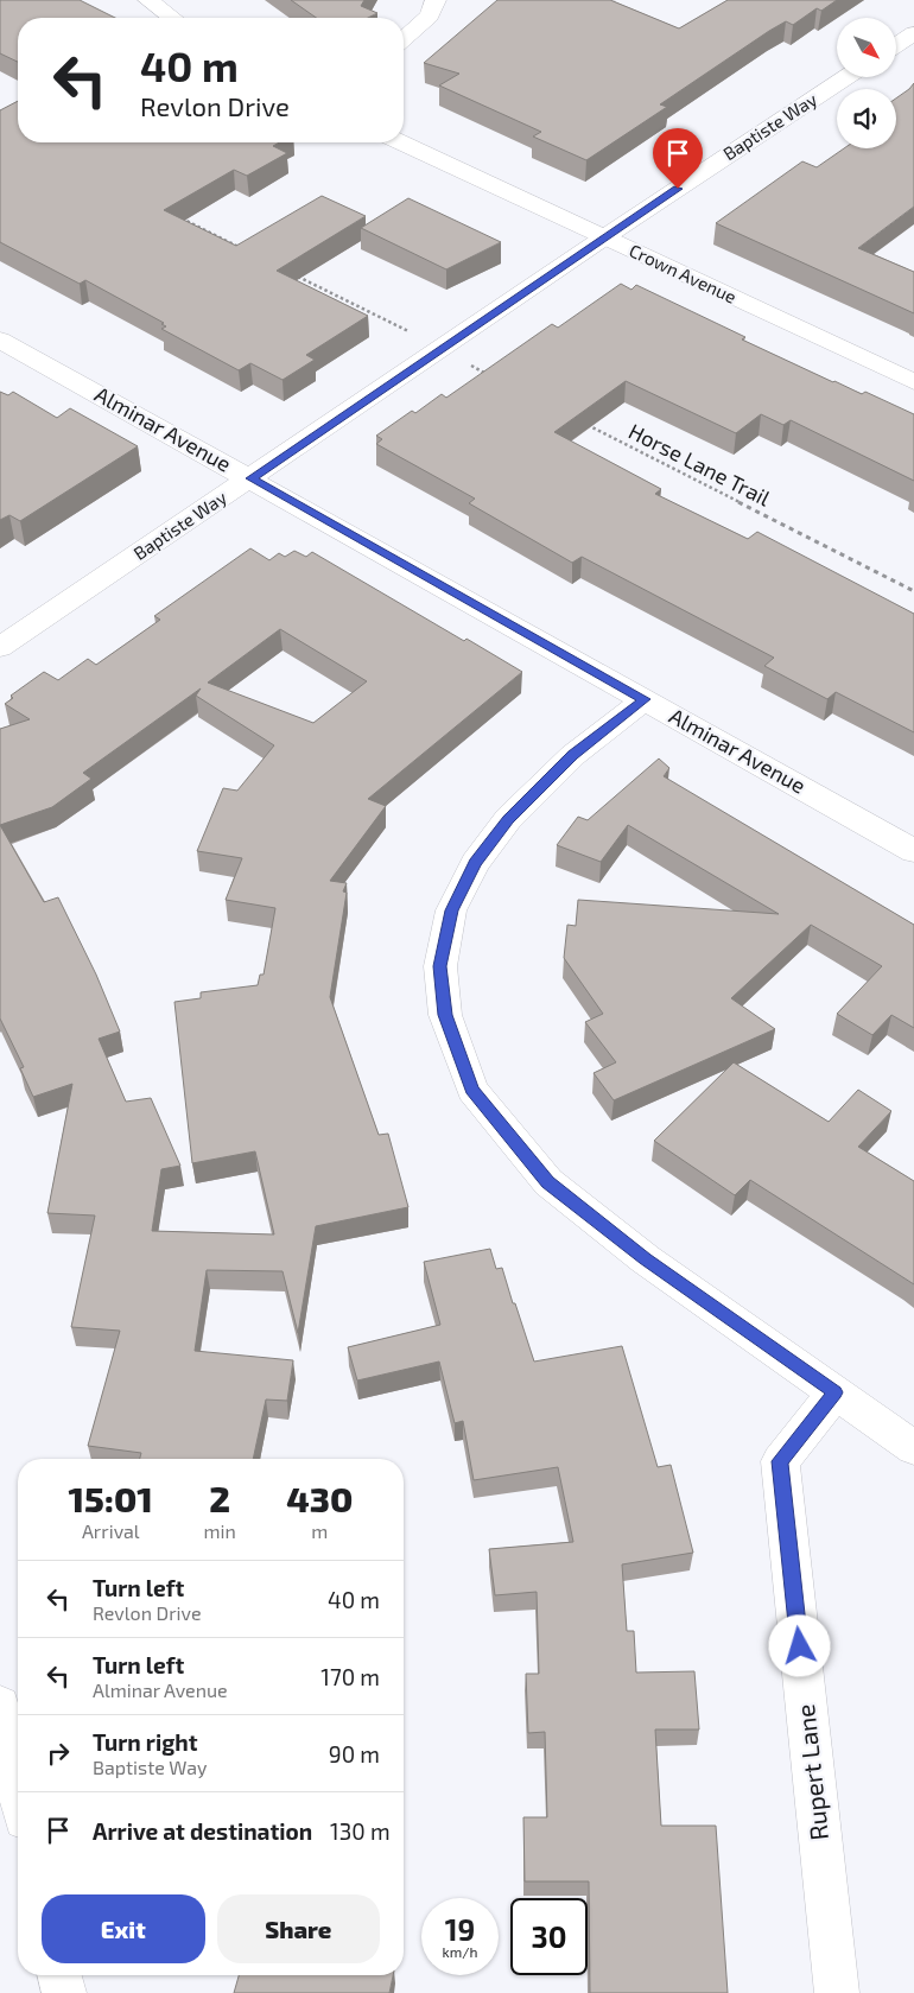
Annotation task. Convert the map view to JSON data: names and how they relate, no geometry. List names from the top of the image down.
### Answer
{
  "streets": {
    "street": [
      "Baptiste Way",
      "Crown Avenue",
      "Alminar Avenue",
      "Rupert Lane"
    ],
    "path": ["Horse Lane Trail"]
  },
  "crossings": [
    ["Baptiste Way", "Crown Avenue"],
    ["Baptiste Way", "Alminar Avenue"]
  ],
  "north": "bottom right",
  "page": {
    "turn": ["40 m", "Revlon Drive"],
    "eta": [
      "15:01",
      "Arrival",
      "2",
      "min",
      "430",
      "m"
    ],
    "list": [
      {
        "name": "Turn left",
        "note": "Revlon Drive",
        "value": "40 m"
      },
      {
        "name": "Turn left",
        "note": "Alminar Avenue",
        "value": "170 m"
      },
      {
        "name": "Turn right",
        "note": "Baptiste Way",
        "value": "90 m"
      },
      {
        "name": "Arrive at destination",
        "value": "130 m"
      }
    ],
    "buttons": ["Exit", "Share"],
    "speed": "19 km/h",
    "limit": "30"
  }
}
